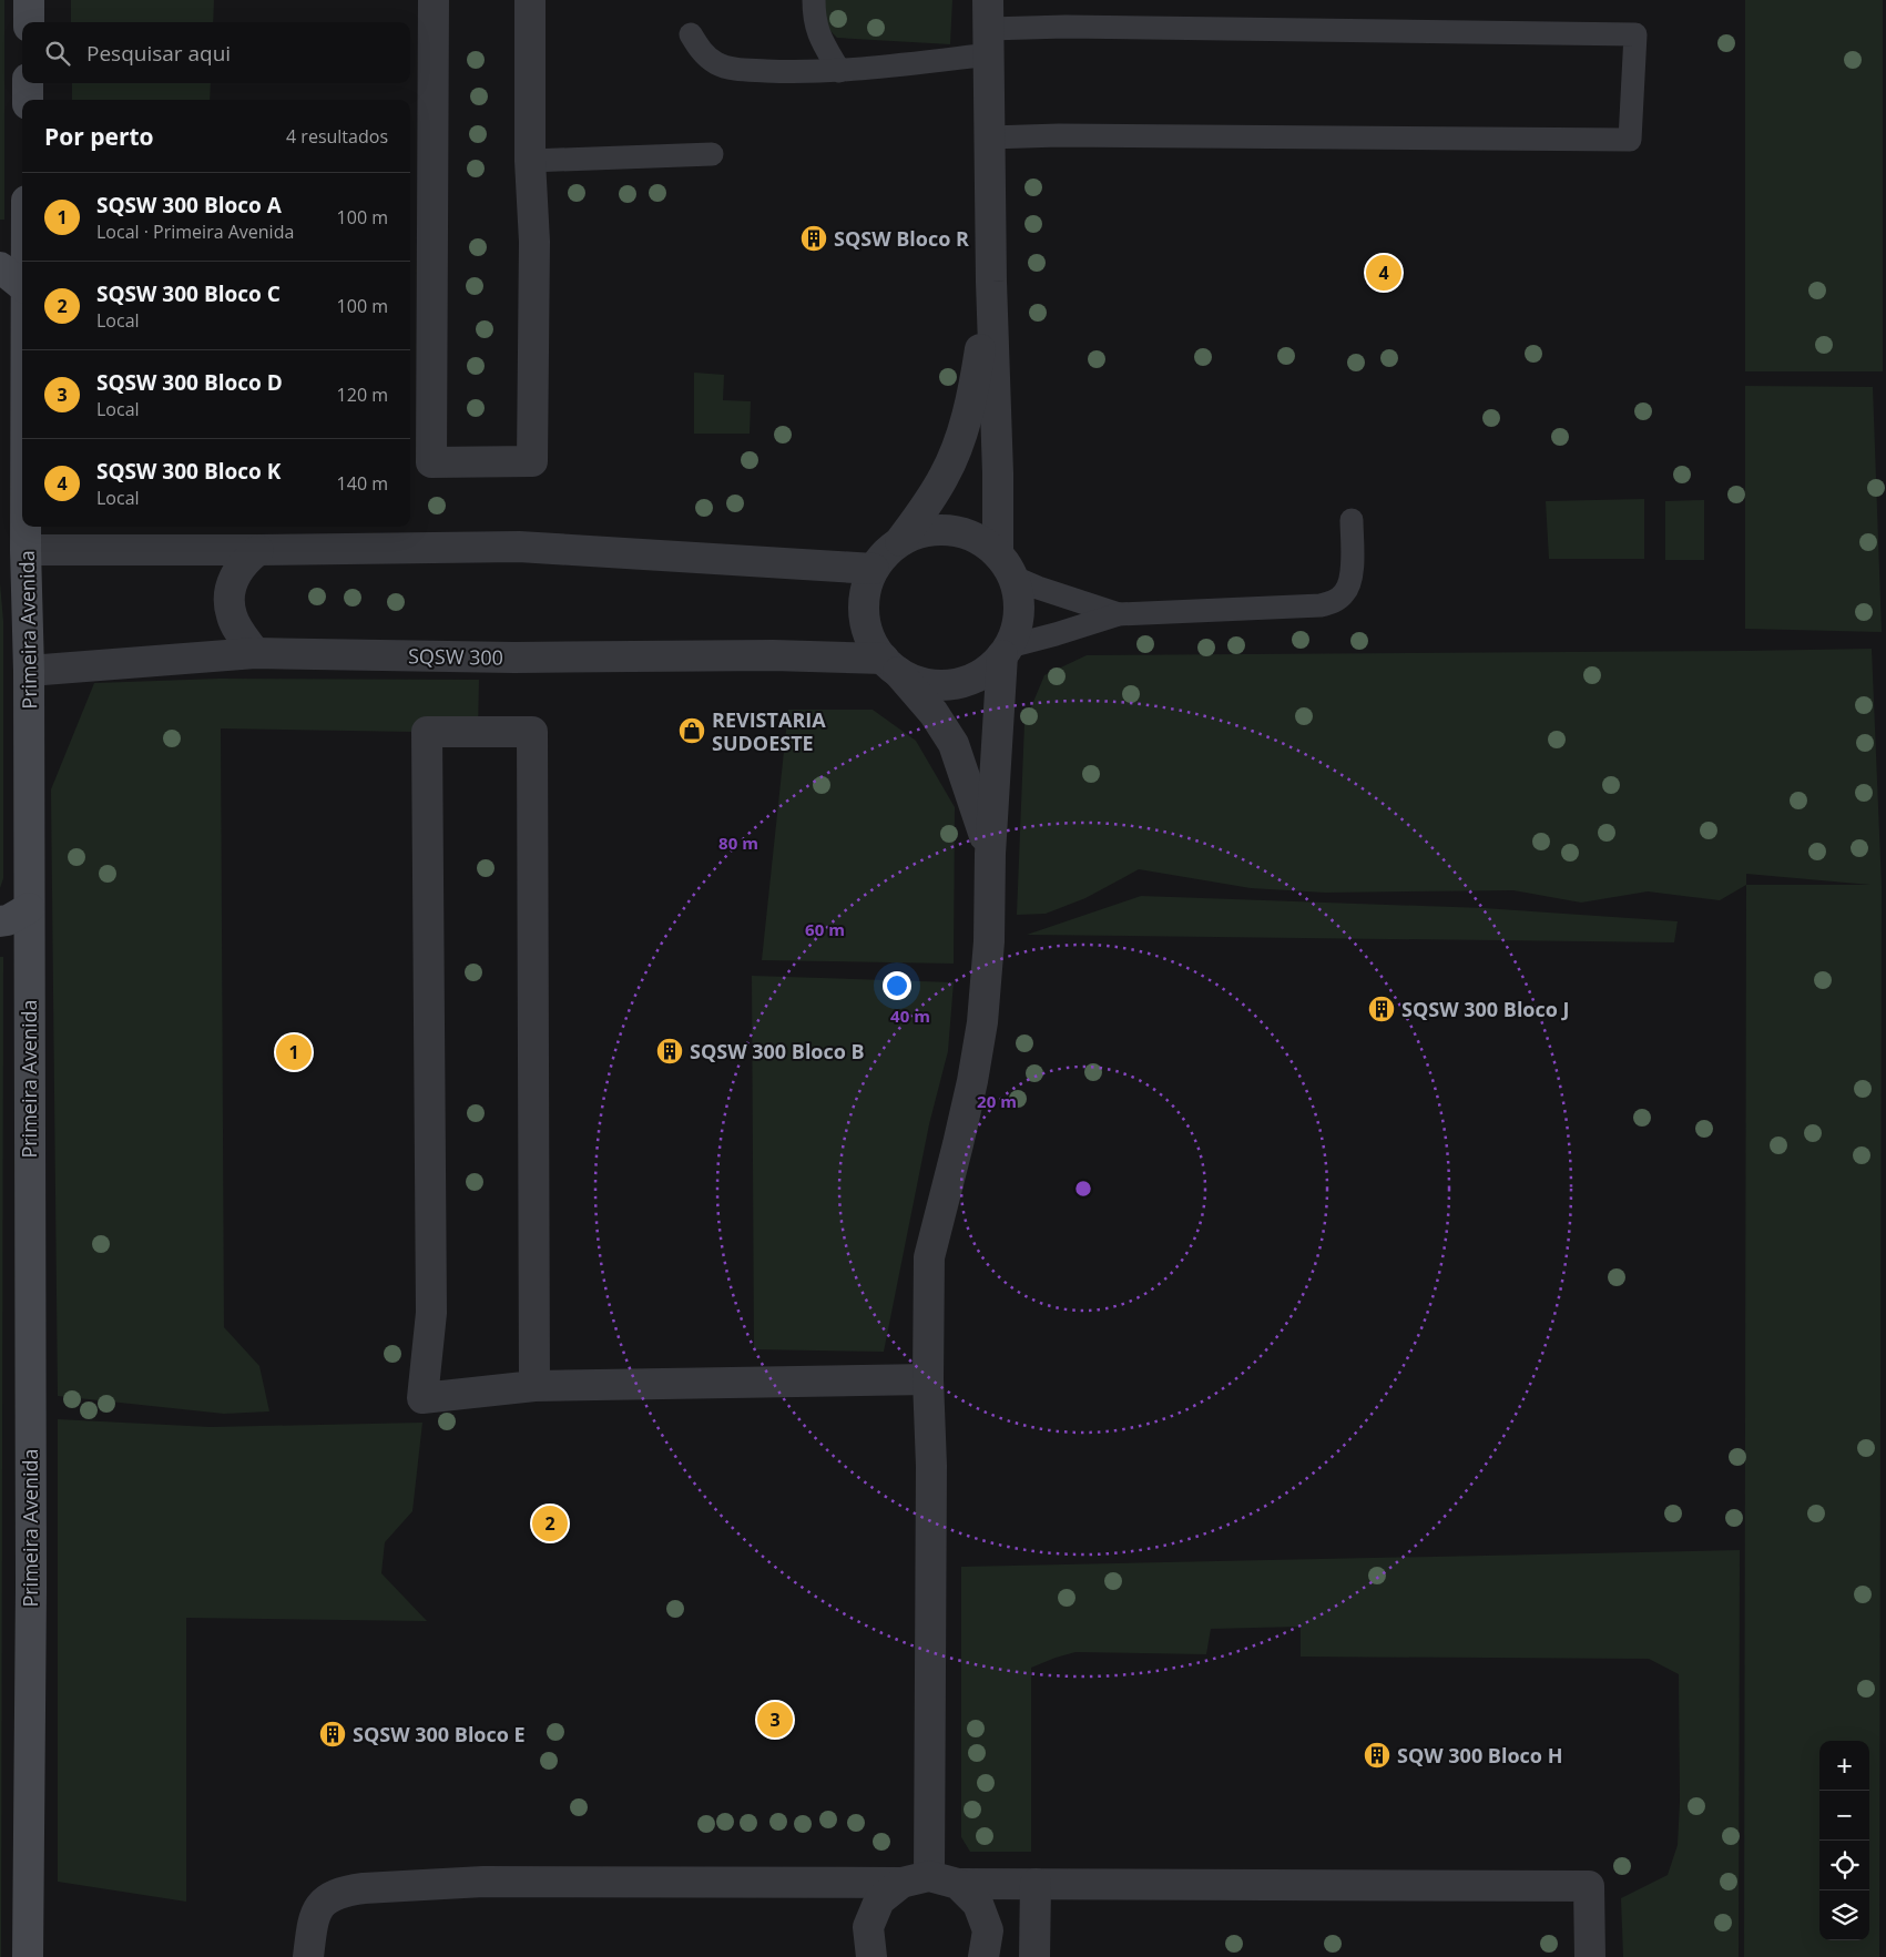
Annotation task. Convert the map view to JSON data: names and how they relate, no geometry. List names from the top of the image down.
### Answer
{
  "streets": {
    "main road": ["Primeira Avenida"],
    "street": ["SQSW 300"]
  },
  "crossings": [
    ["Primeira Avenida", "SQSW 300"]
  ],
  "places": {
    "building": [
      "SQSW Bloco R",
      "SQSW 300 Bloco J",
      "SQSW 300 Bloco B",
      "SQSW 300 Bloco E",
      "SQW 300 Bloco H"
    ],
    "shop": ["REVISTARIA SUDOESTE"]
  },
  "page": {
    "search": "Pesquisar aqui",
    "heading": ["Por perto", "4 resultados"],
    "list": [
      {
        "mark": "1",
        "name": "SQSW 300 Bloco A",
        "note": "Local · Primeira Avenida",
        "value": "100 m"
      },
      {
        "mark": "2",
        "name": "SQSW 300 Bloco C",
        "note": "Local",
        "value": "100 m"
      },
      {
        "mark": "3",
        "name": "SQSW 300 Bloco D",
        "note": "Local",
        "value": "120 m"
      },
      {
        "mark": "4",
        "name": "SQSW 300 Bloco K",
        "note": "Local",
        "value": "140 m"
      }
    ],
    "pins": [
      "4",
      "1",
      "2",
      "3"
    ],
    "map_buttons": ["+", "−"]
  },
  "rings": [
    "80 m",
    "60 m",
    "40 m",
    "20 m"
  ]
}
